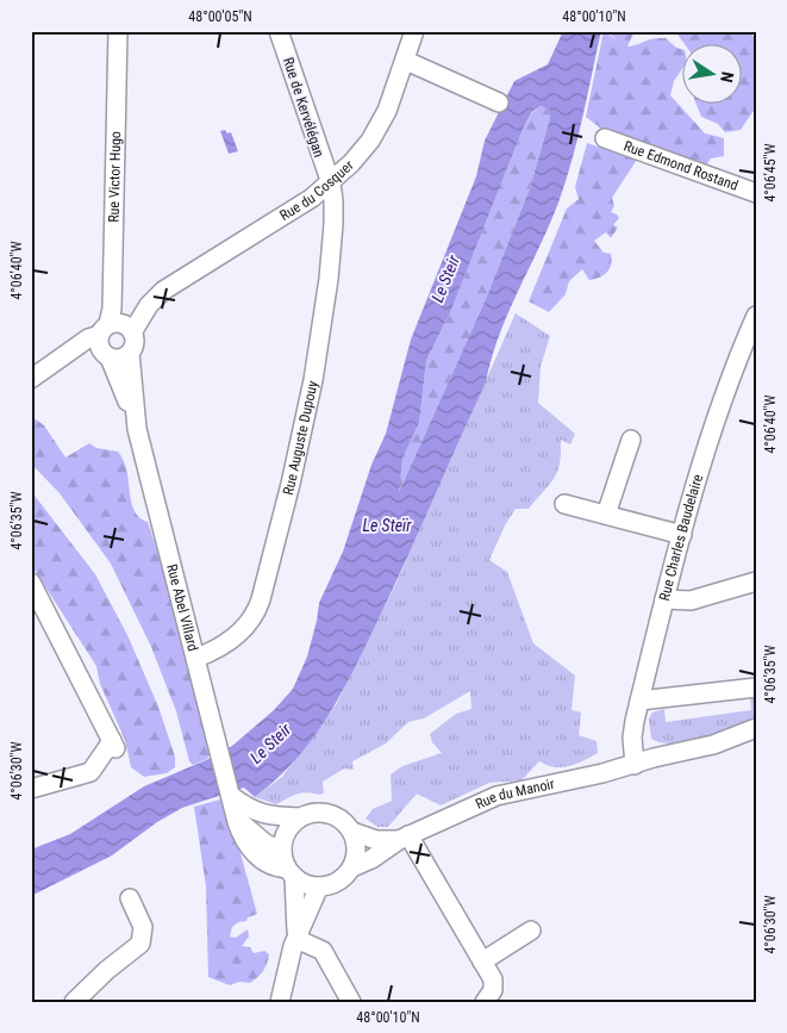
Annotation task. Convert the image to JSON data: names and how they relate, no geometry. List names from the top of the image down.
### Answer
{
  "streets": {
    "street": [
      "Rue de Kervélégan",
      "Rue Edmond Rostand",
      "Rue Victor Hugo",
      "Rue du Cosquer",
      "Rue Auguste Dupouy",
      "Rue Charles Baudelaire",
      "Rue Abel Villard",
      "Rue du Manoir"
    ]
  },
  "crossings": [
    ["Rue de Kervélégan", "Rue du Cosquer"],
    ["Rue de Kervélégan", "Rue Auguste Dupouy"],
    ["Rue Victor Hugo", "Rue du Cosquer"],
    ["Rue Victor Hugo", "Rue Abel Villard"],
    ["Rue du Cosquer", "Rue Auguste Dupouy"],
    ["Rue du Cosquer", "Rue Abel Villard"],
    ["Rue Auguste Dupouy", "Rue Abel Villard"],
    ["Rue Charles Baudelaire", "Rue du Manoir"],
    ["Rue Abel Villard", "Rue du Manoir"]
  ],
  "water": ["Le Steir", "Le Steïr"],
  "north": "right",
  "coordinates": [
    "48°00'05\"N",
    "48°00'10\"N",
    "4°06'45\"W",
    "4°06'40\"W",
    "4°06'35\"W",
    "4°06'30\"W"
  ]
}
